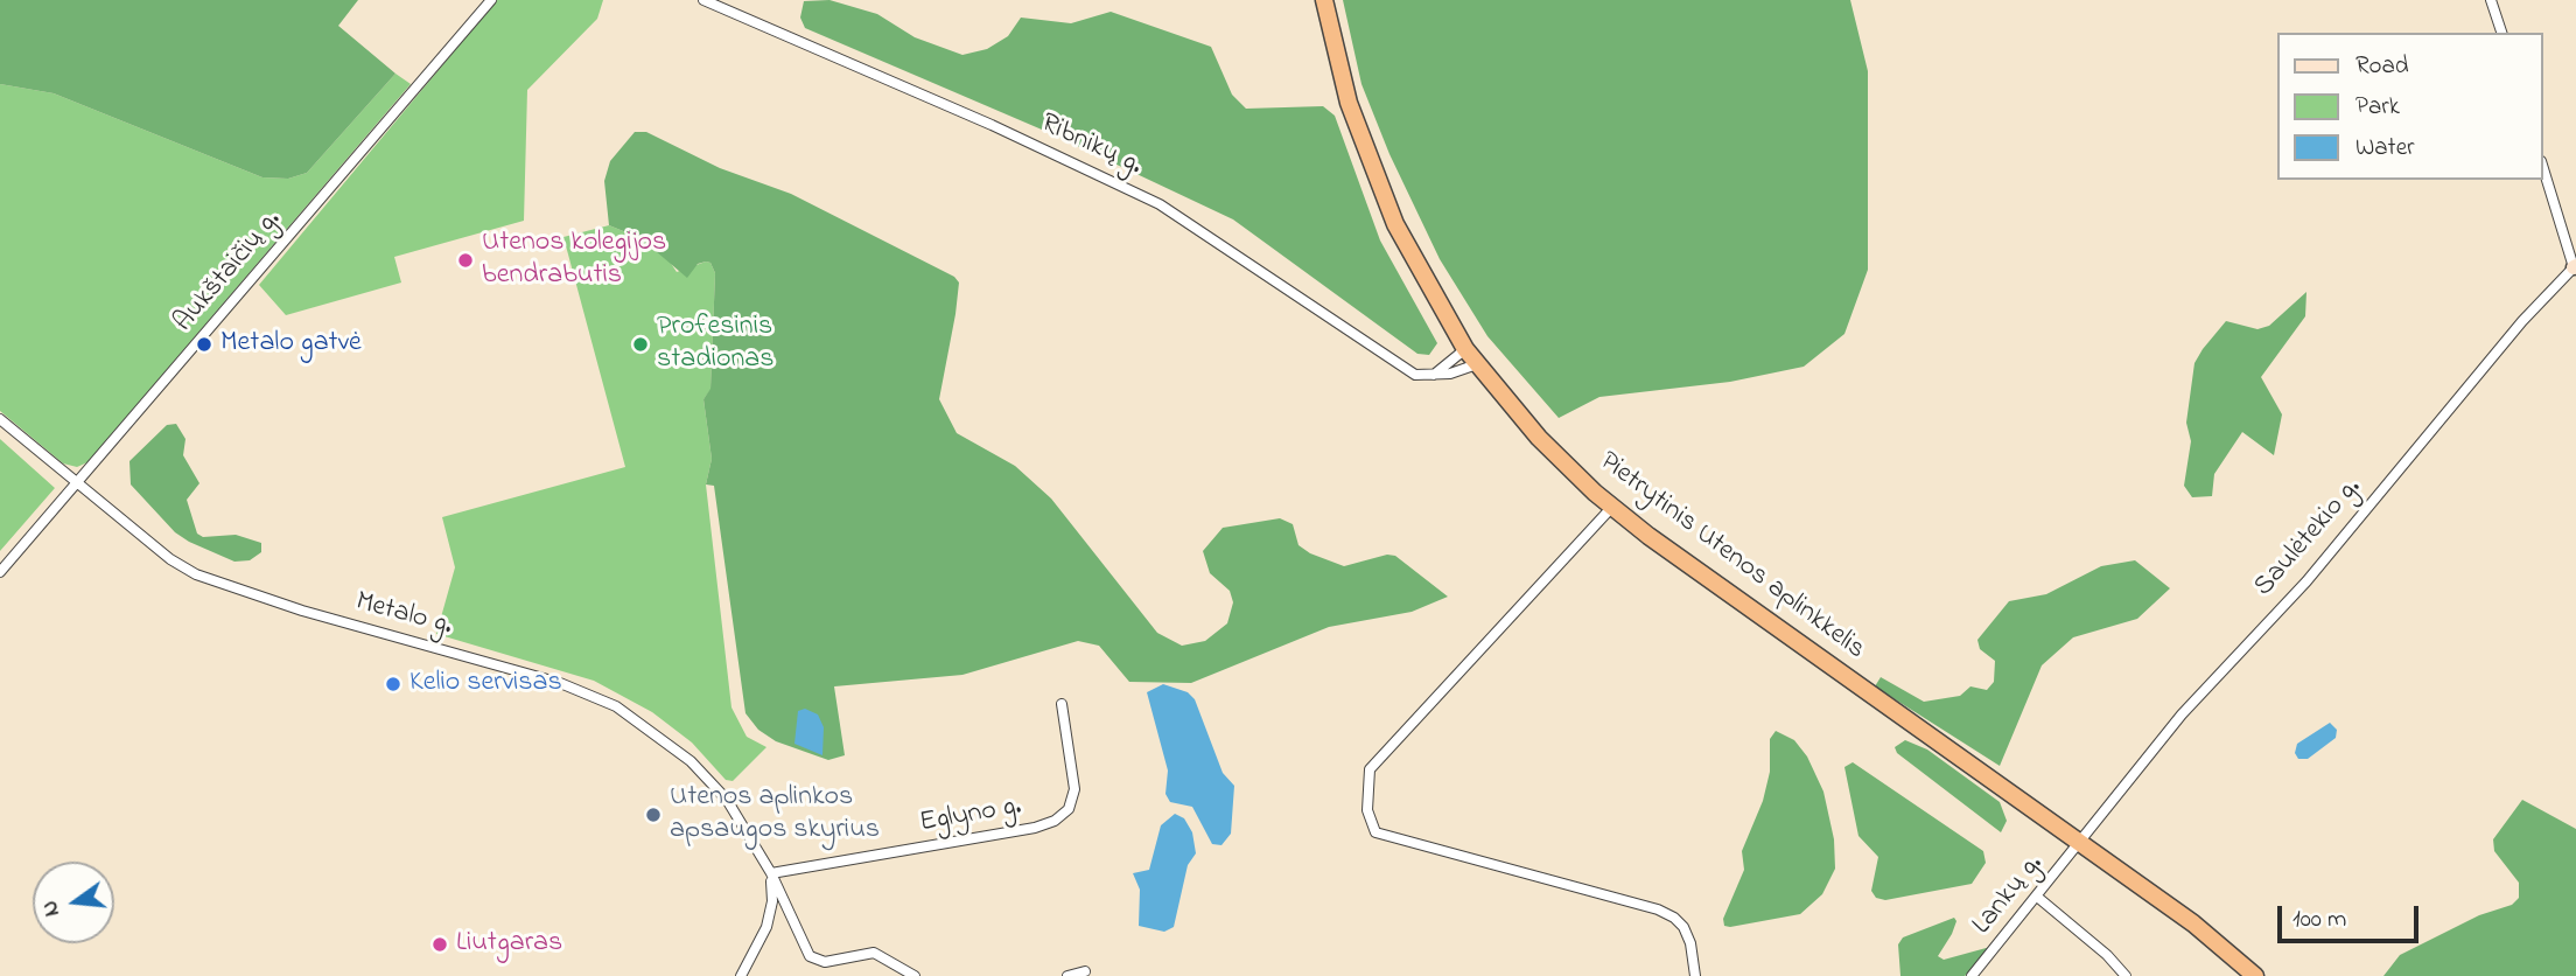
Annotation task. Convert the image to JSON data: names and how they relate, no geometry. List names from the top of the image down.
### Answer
{
  "streets": {
    "highway": ["Pietrytinis Utenos aplinkkelis"],
    "street": [
      "Ribnikų g.",
      "Aukštaičių g.",
      "Saulėtekio g.",
      "Metalo g.",
      "Eglyno g.",
      "Lankų g."
    ]
  },
  "crossings": [
    ["Aukštaičių g.", "Metalo g."],
    ["Saulėtekio g.", "Pietrytinis Utenos aplinkkelis"],
    ["Saulėtekio g.", "Lankų g."],
    ["Pietrytinis Utenos aplinkkelis", "Lankų g."],
    ["Metalo g.", "Eglyno g."]
  ],
  "places": [
    "Utenos kolegijos bendrabutis",
    "Metalo gatvė",
    "Profesinis stadionas",
    "Kelio servisas",
    "Utenos aplinkos apsaugos skyrius",
    "Liutgaras"
  ],
  "legend": ["Road", "Park", "Water"],
  "scale_bar": "100 m",
  "north": "left"
}
